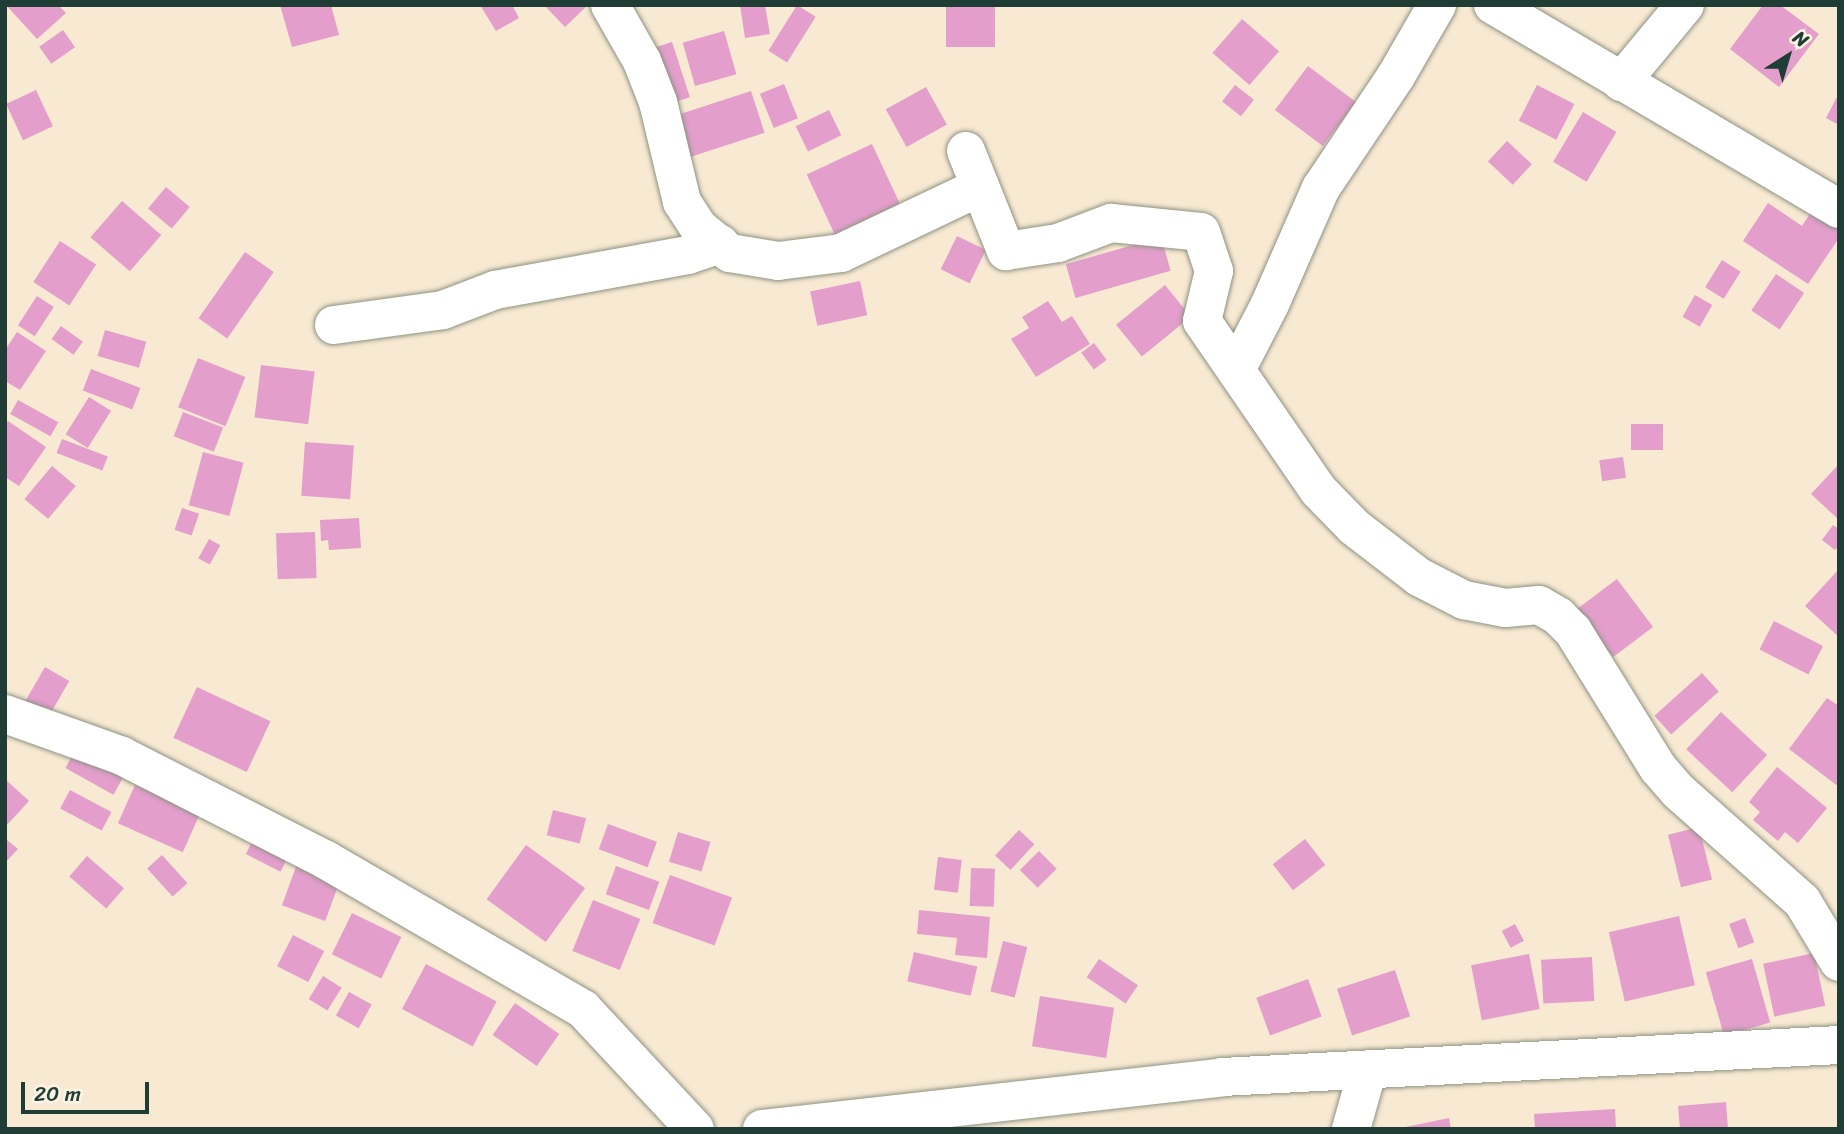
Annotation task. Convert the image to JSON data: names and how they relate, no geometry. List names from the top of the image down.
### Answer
{
  "scale_bar": "20 m",
  "north": "top right"
}
